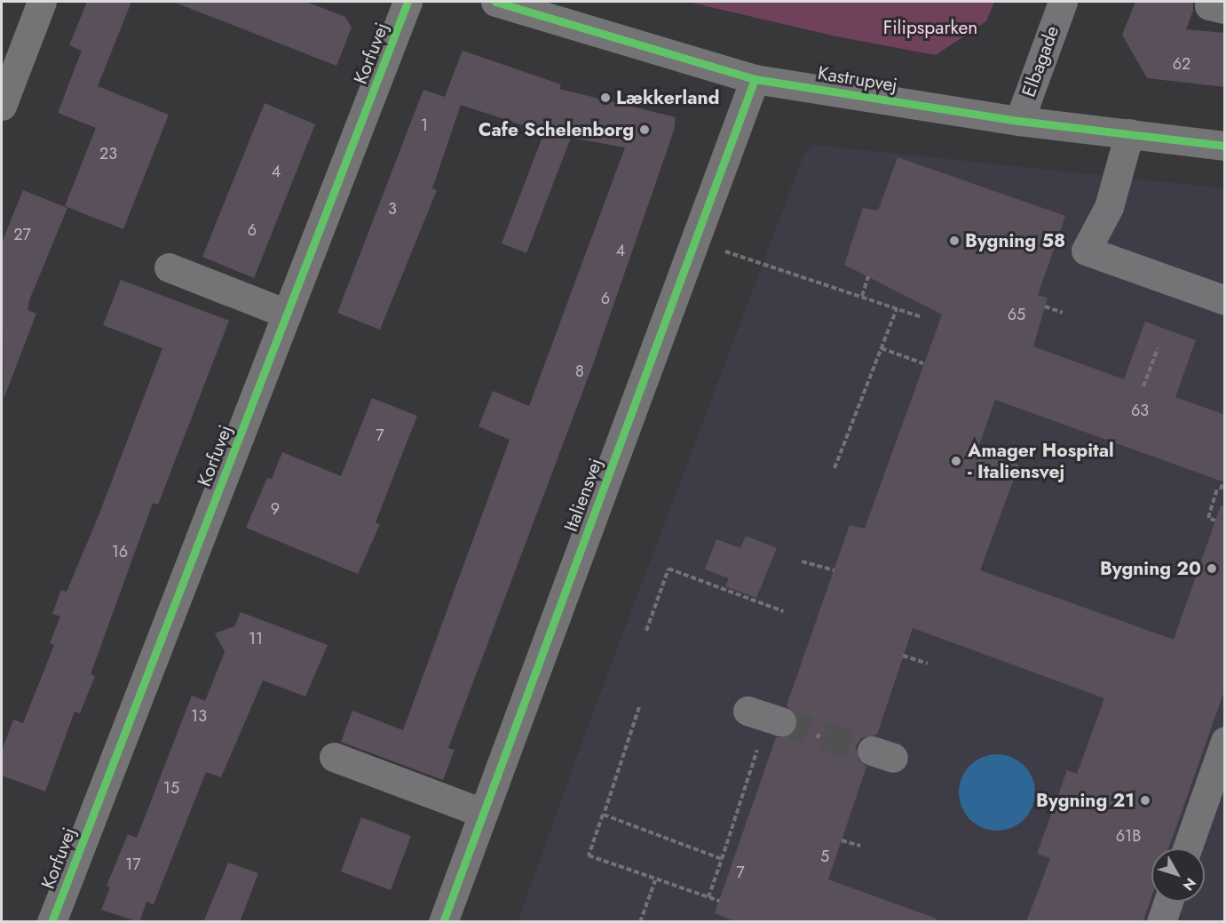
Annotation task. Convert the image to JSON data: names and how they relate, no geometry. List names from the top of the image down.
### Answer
{
  "streets": {
    "street": [
      "Korfuvej",
      "Elbagade",
      "Kastrupvej",
      "Italiensvej"
    ]
  },
  "crossings": [
    ["Elbagade", "Kastrupvej"],
    ["Kastrupvej", "Italiensvej"]
  ],
  "parks": ["Filipsparken"],
  "places": [
    "Lækkerland",
    "Cafe Schelenborg",
    "Bygning 58",
    "Amager Hospital - Italiensvej",
    "Bygning 20",
    "Bygning 21"
  ],
  "house_numbers": [
    "62",
    "1",
    "23",
    "4",
    "3",
    "6",
    "27",
    "4",
    "6",
    "65",
    "8",
    "63",
    "7",
    "9",
    "16",
    "11",
    "13",
    "15",
    "61B",
    "5",
    "17",
    "7"
  ],
  "north": "bottom right"
}
